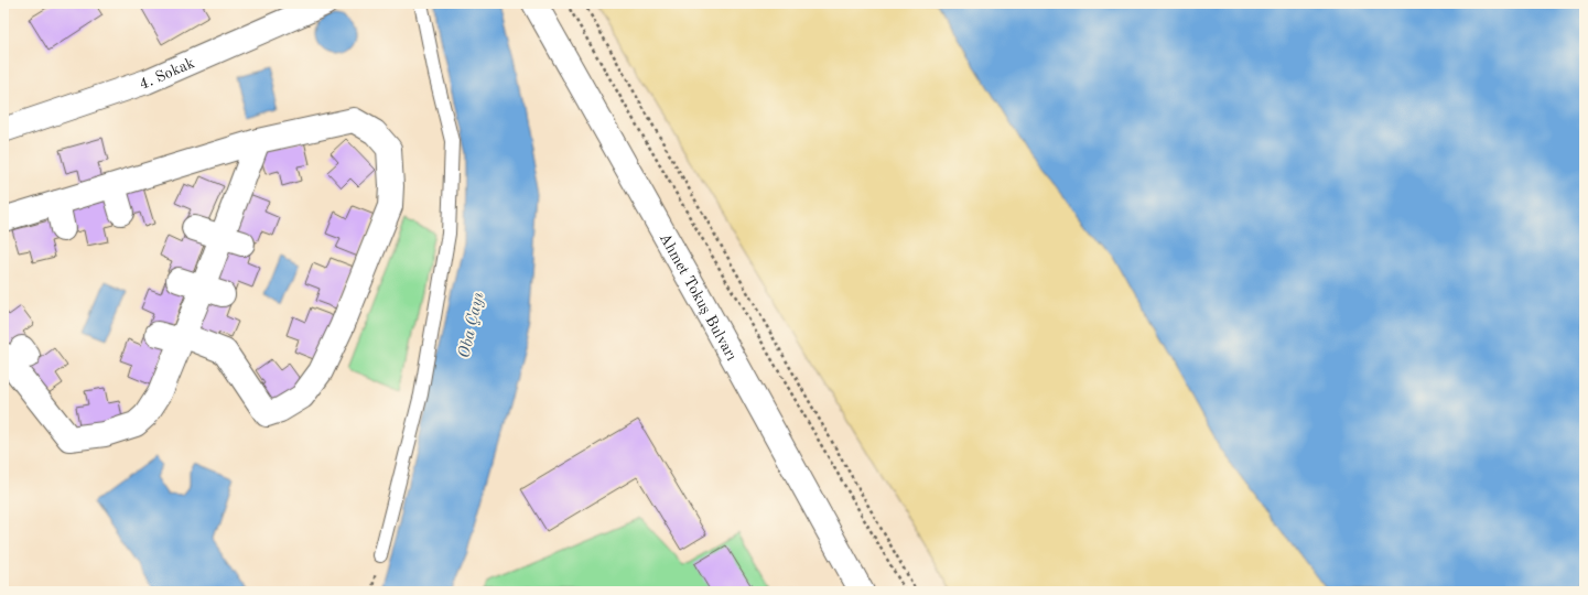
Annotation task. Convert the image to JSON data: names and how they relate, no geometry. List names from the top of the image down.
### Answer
{
  "streets": {
    "street": ["4. Sokak", "Ahmet Tokuş Bulvarı"]
  },
  "water": ["Oba Çayı"]
}
